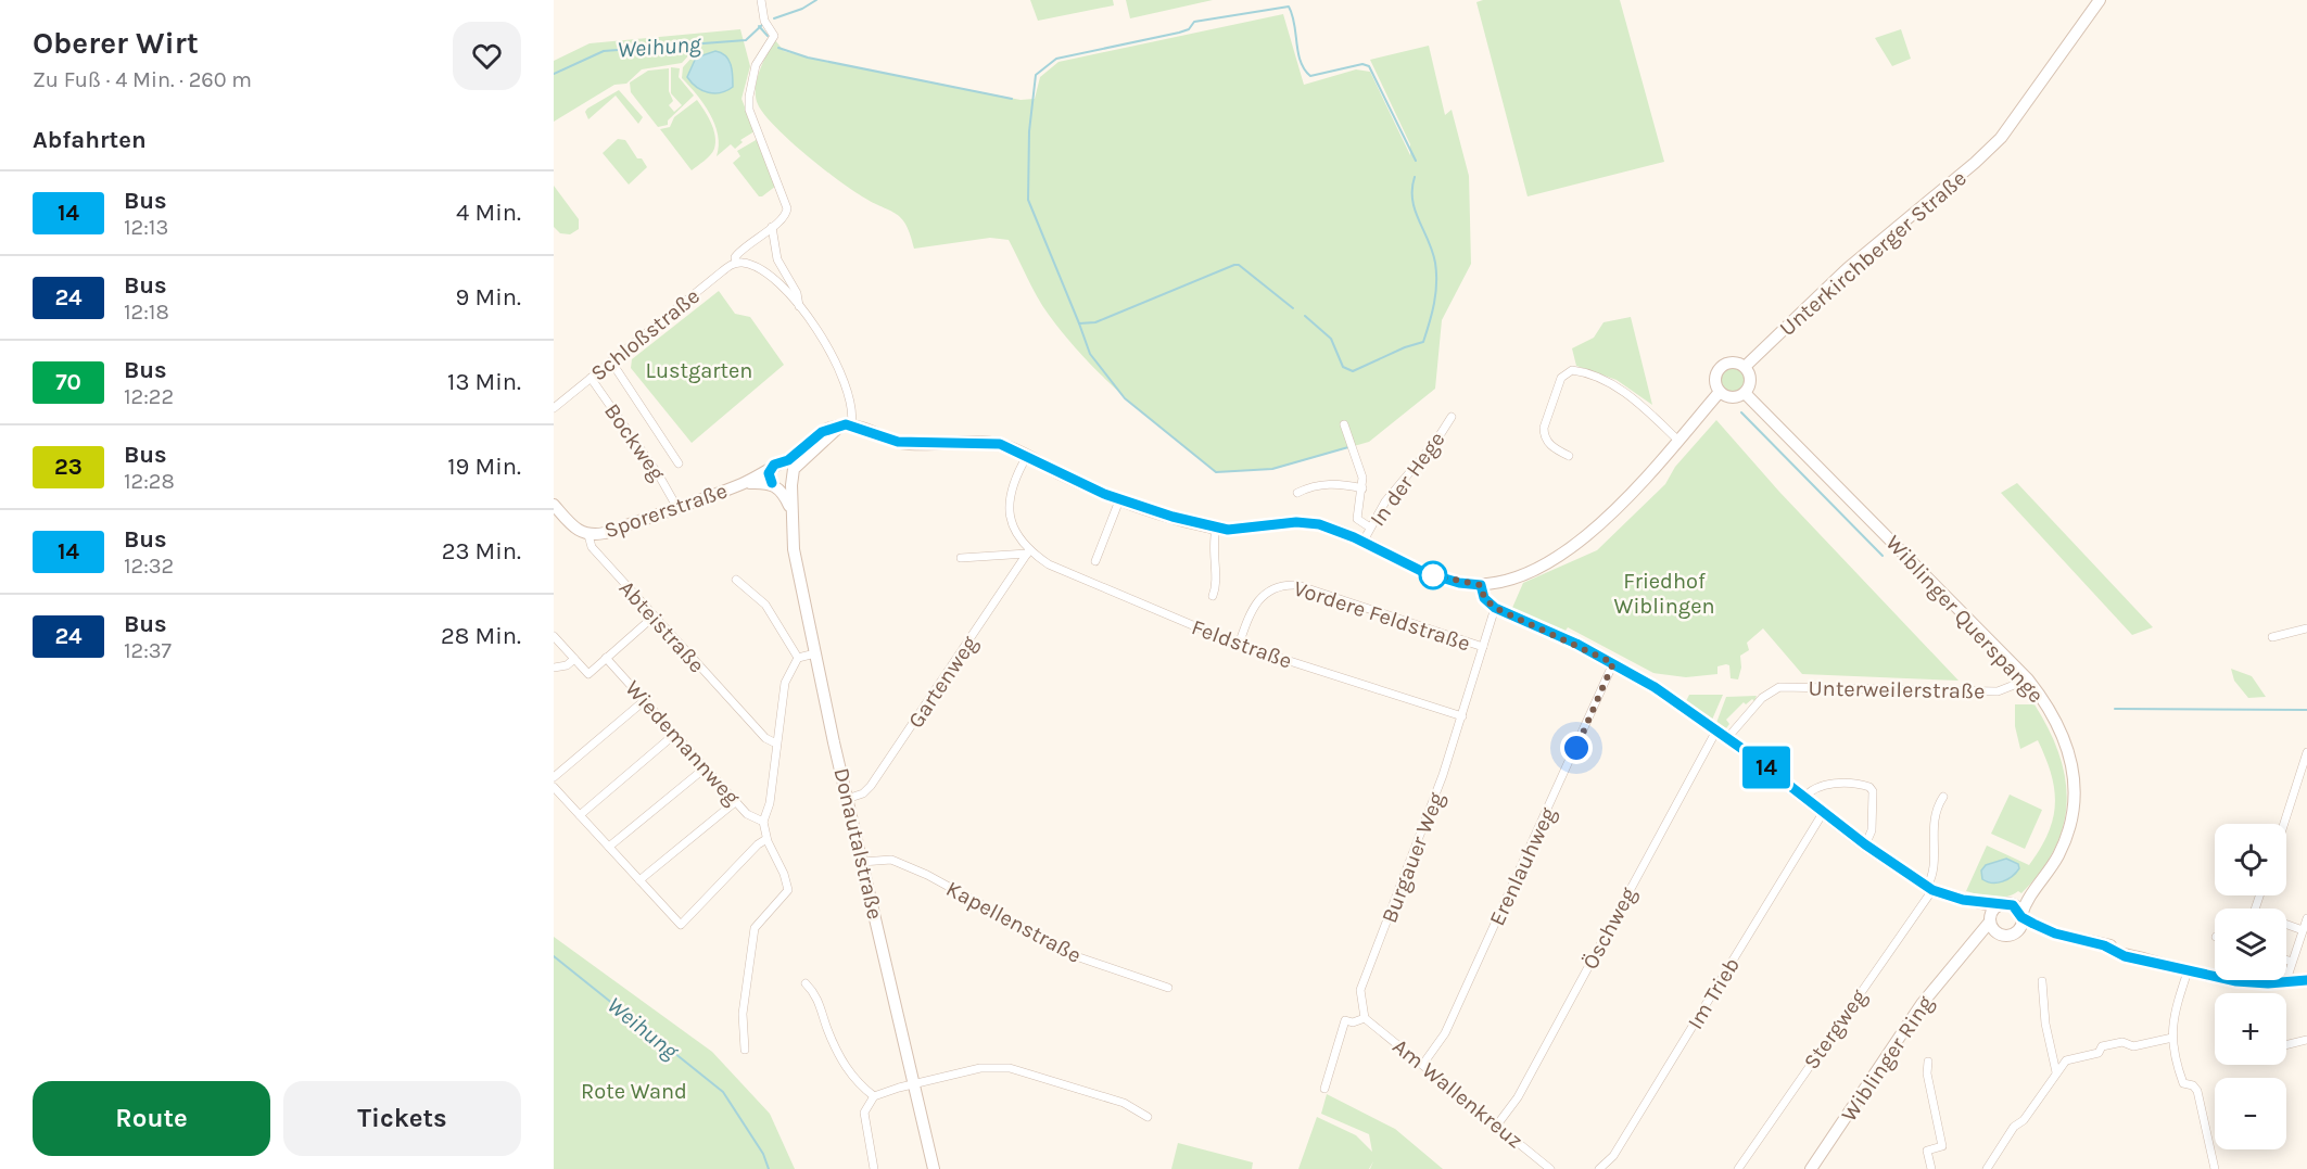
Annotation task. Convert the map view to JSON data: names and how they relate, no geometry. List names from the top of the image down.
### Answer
{
  "streets": {
    "main road": [
      "Unterkirchberger Straße",
      "Sporerstraße",
      "Wiblinger Querspange",
      "Abteistraße",
      "Donautalstraße",
      "Wiblinger Ring"
    ],
    "street": [
      "Schloßstraße",
      "Bockweg",
      "In der Hege",
      "Vordere Feldstraße",
      "Feldstraße",
      "Gartenweg",
      "Unterweilerstraße",
      "Wiedemannweg",
      "Burgauer Weg",
      "Erenlauhweg",
      "Kapellenstraße",
      "Öschweg",
      "Im Trieb",
      "Stergweg",
      "Am Wallenkreuz"
    ]
  },
  "crossings": [
    ["Unterkirchberger Straße", "Wiblinger Querspange"],
    ["Schloßstraße", "Bockweg"],
    ["Bockweg", "Sporerstraße"],
    ["Sporerstraße", "Abteistraße"],
    ["Sporerstraße", "Donautalstraße"],
    ["Vordere Feldstraße", "Feldstraße"],
    ["Vordere Feldstraße", "Burgauer Weg"],
    ["Wiblinger Querspange", "Unterweilerstraße"],
    ["Wiblinger Querspange", "Wiblinger Ring"],
    ["Feldstraße", "Gartenweg"],
    ["Feldstraße", "Burgauer Weg"],
    ["Gartenweg", "Donautalstraße"],
    ["Donautalstraße", "Kapellenstraße"],
    ["Burgauer Weg", "Am Wallenkreuz"],
    ["Erenlauhweg", "Am Wallenkreuz"],
    ["Öschweg", "Am Wallenkreuz"]
  ],
  "water": ["Weihung"],
  "parks": ["Lustgarten", "Friedhof Wiblingen", "Rote Wand"],
  "lines": ["bus line 14"],
  "page": {
    "heading": [
      ["Oberer Wirt", "Zu Fuß · 4 Min. · 260 m"],
      "Abfahrten"
    ],
    "on_map": "14",
    "list": [
      {
        "mark": "14",
        "name": "Bus",
        "note": "12:13",
        "value": "4 Min."
      },
      {
        "mark": "24",
        "name": "Bus",
        "note": "12:18",
        "value": "9 Min."
      },
      {
        "mark": "70",
        "name": "Bus",
        "note": "12:22",
        "value": "13 Min."
      },
      {
        "mark": "23",
        "name": "Bus",
        "note": "12:28",
        "value": "19 Min."
      },
      {
        "mark": "14",
        "name": "Bus",
        "note": "12:32",
        "value": "23 Min."
      },
      {
        "mark": "24",
        "name": "Bus",
        "note": "12:37",
        "value": "28 Min."
      }
    ],
    "map_buttons": ["+", "−"],
    "buttons": ["Route", "Tickets"]
  }
}
